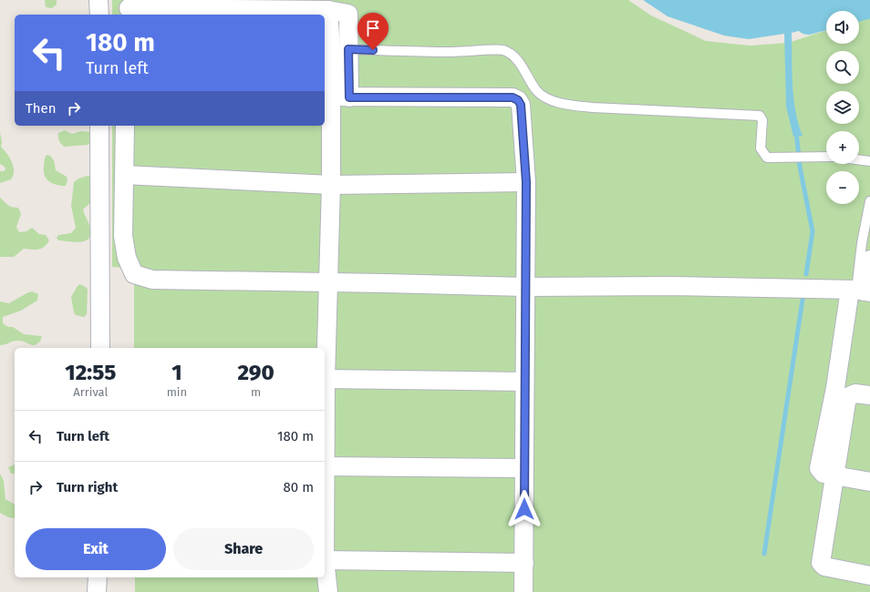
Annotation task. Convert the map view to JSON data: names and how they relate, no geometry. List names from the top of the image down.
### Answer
{
  "page": {
    "map_buttons": ["+", "−"],
    "turn": ["180 m", "Turn left"],
    "then": "Then",
    "eta": [
      "12:55",
      "Arrival",
      "1",
      "min",
      "290",
      "m"
    ],
    "list": [
      {
        "name": "Turn left",
        "value": "180 m"
      },
      {
        "name": "Turn right",
        "value": "80 m"
      }
    ],
    "buttons": ["Exit", "Share"]
  }
}
